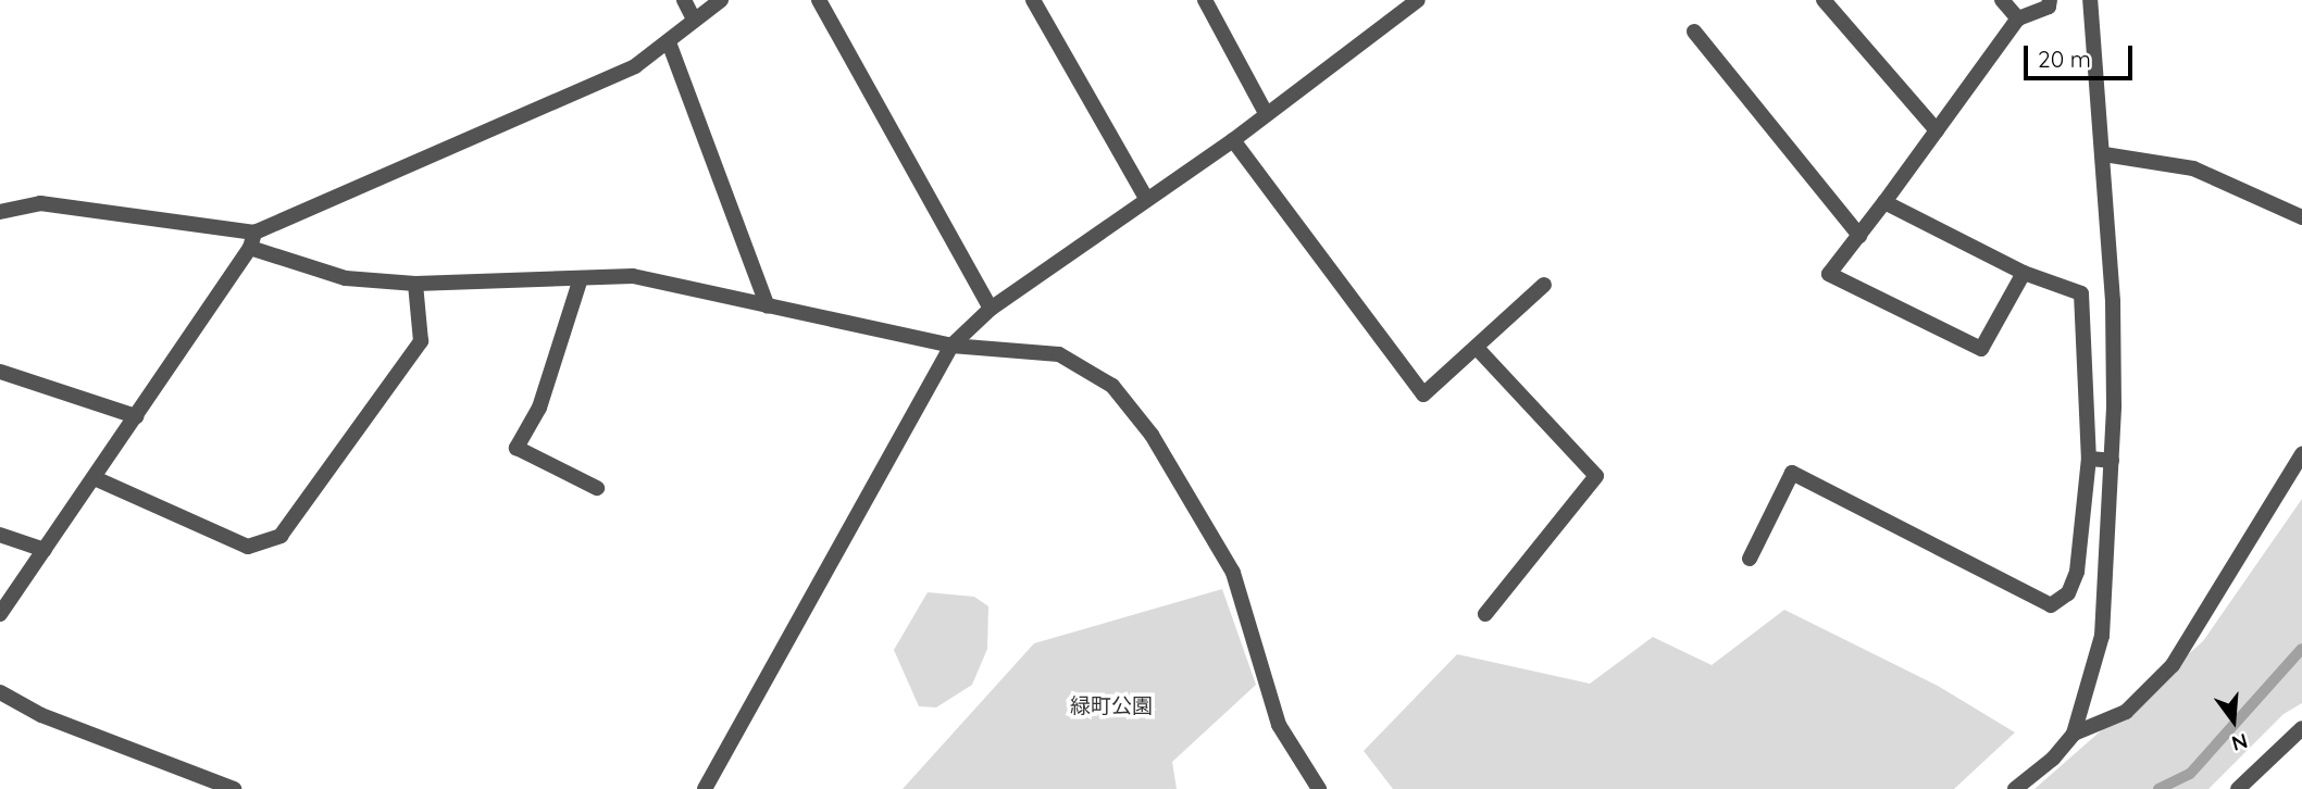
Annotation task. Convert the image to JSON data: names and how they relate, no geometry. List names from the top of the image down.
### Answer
{
  "parks": ["緑町公園"],
  "scale_bar": "20 m",
  "north": "bottom"
}
